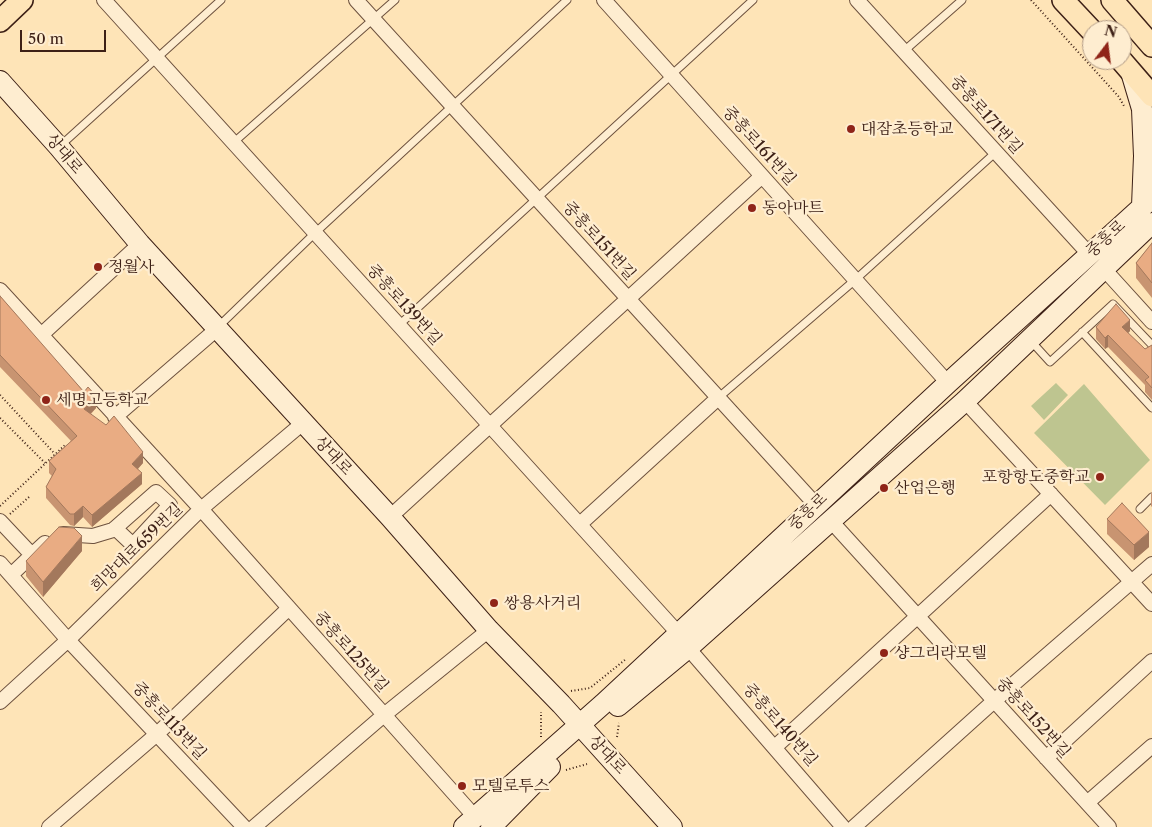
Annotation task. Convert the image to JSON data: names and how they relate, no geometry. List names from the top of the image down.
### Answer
{
  "streets": {
    "main road": ["상대로", "중흥로"],
    "street": [
      "중흥로171번길",
      "중흥로161번길",
      "중흥로151번길",
      "중흥로139번길",
      "희망대로659번길",
      "중흥로125번길",
      "중흥로152번길",
      "중흥로113번길",
      "중흥로140번길"
    ]
  },
  "crossings": [
    ["중흥로171번길", "중흥로"],
    ["중흥로161번길", "중흥로"],
    ["상대로", "중흥로"],
    ["상대로", "희망대로659번길"],
    ["중흥로", "중흥로151번길"],
    ["중흥로", "중흥로139번길"],
    ["중흥로", "중흥로125번길"],
    ["중흥로", "중흥로152번길"],
    ["중흥로", "중흥로140번길"],
    ["중흥로139번길", "중흥로140번길"],
    ["희망대로659번길", "중흥로125번길"],
    ["희망대로659번길", "중흥로113번길"]
  ],
  "places": [
    "대잠초등학교",
    "동아마트",
    "정월사",
    "세명고등학교",
    "포항항도중학교",
    "산업은행",
    "쌍용사거리",
    "샹그리라모텔",
    "모텔로투스"
  ],
  "scale_bar": "50 m",
  "north": "top"
}
